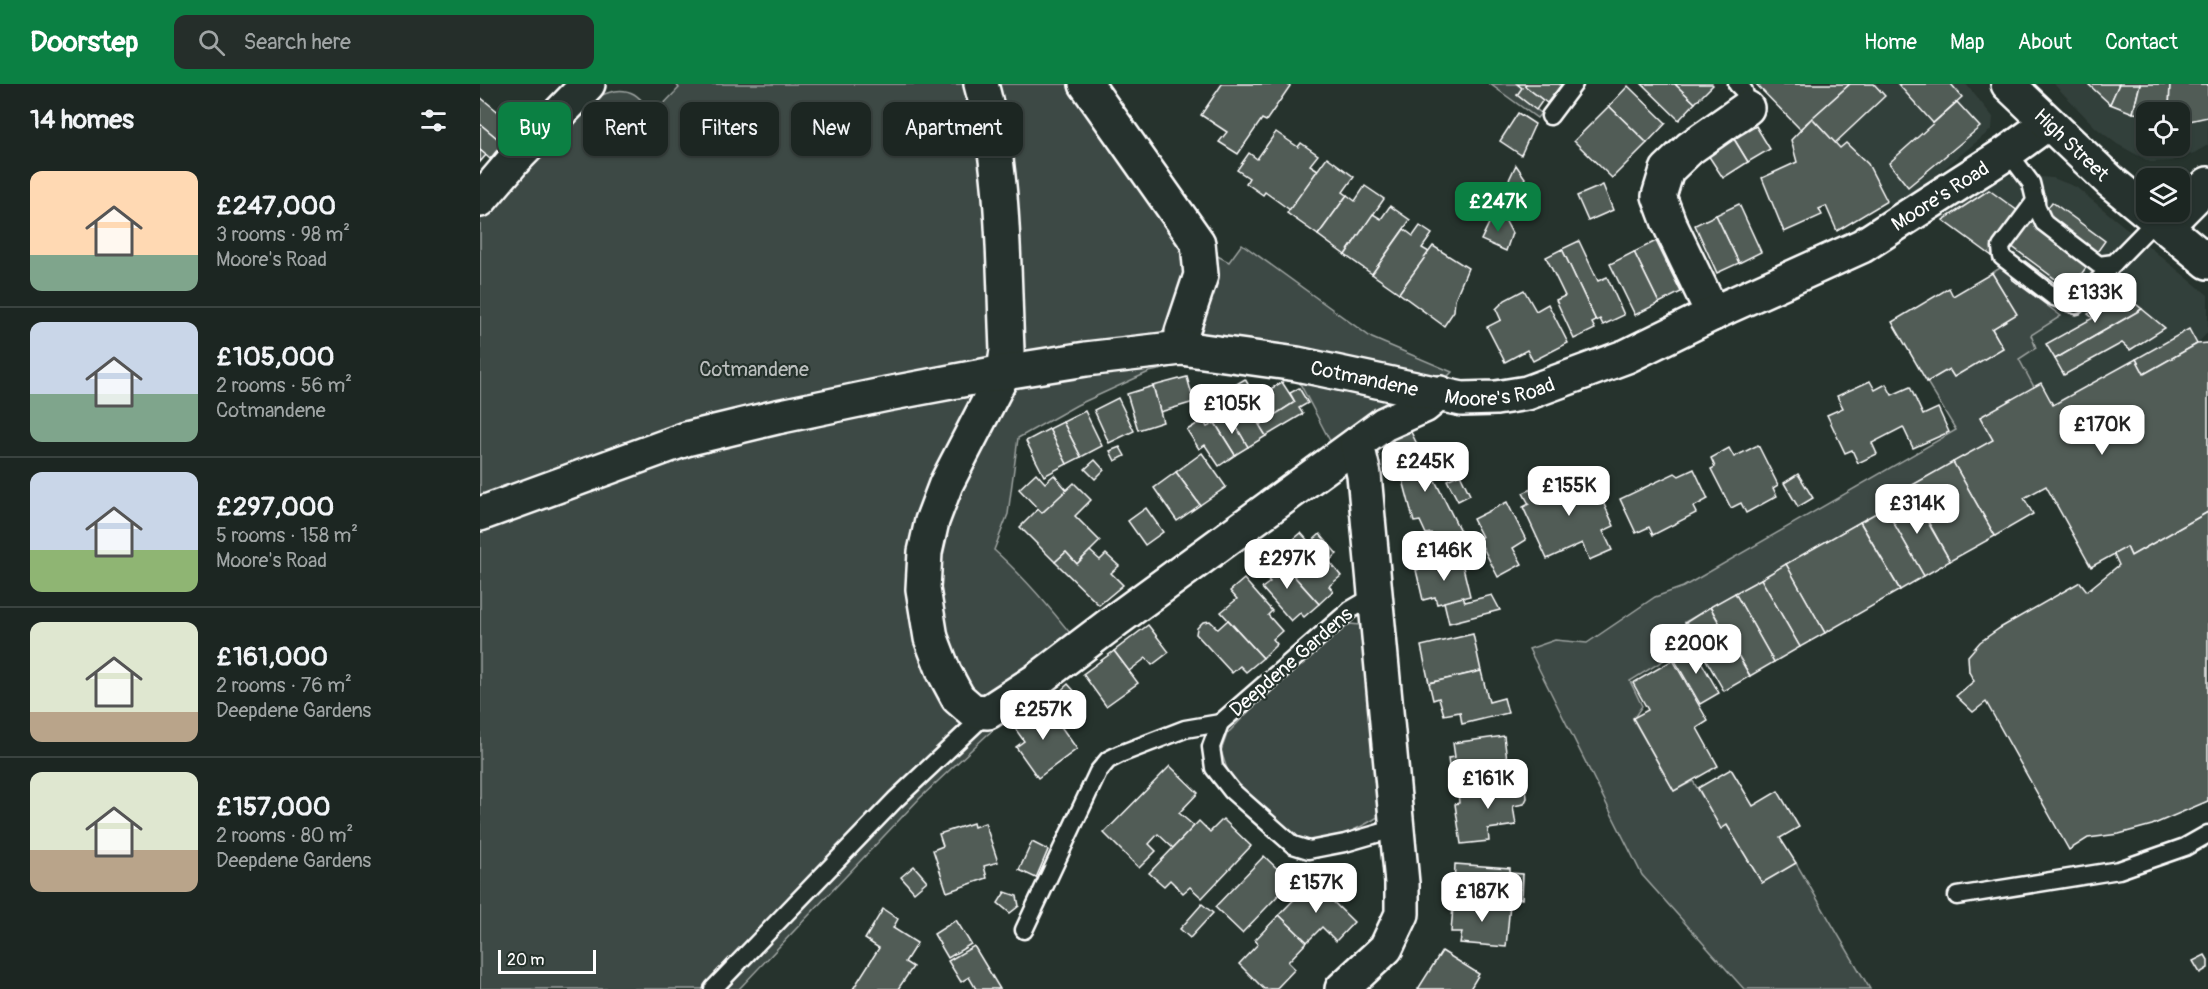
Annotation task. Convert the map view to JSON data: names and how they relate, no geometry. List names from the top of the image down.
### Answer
{
  "streets": {
    "street": [
      "High Street",
      "Moore's Road",
      "Cotmandene",
      "Deepdene Gardens"
    ]
  },
  "crossings": [
    ["High Street", "Moore's Road"],
    ["Moore's Road", "Cotmandene"],
    ["Moore's Road", "Deepdene Gardens"]
  ],
  "parks": ["Cotmandene"],
  "scale_bar": "20 m",
  "page": {
    "header": "Doorstep",
    "search": "Search here",
    "nav": [
      "Home",
      "Map",
      "About",
      "Contact"
    ],
    "heading": "14 homes",
    "chip": [
      "Buy",
      "Rent",
      "Filters",
      "New",
      "Apartment"
    ],
    "list": [
      {
        "name": "£247,000",
        "note": "3 rooms · 98 m² · Moore's Road"
      },
      {
        "name": "£105,000",
        "note": "2 rooms · 56 m² · Cotmandene"
      },
      {
        "name": "£297,000",
        "note": "5 rooms · 158 m² · Moore's Road"
      },
      {
        "name": "£161,000",
        "note": "2 rooms · 76 m² · Deepdene Gardens"
      },
      {
        "name": "£157,000",
        "note": "2 rooms · 80 m² · Deepdene Gardens"
      }
    ],
    "price": [
      "£247K",
      "£133K",
      "£105K",
      "£170K",
      "£245K",
      "£155K",
      "£314K",
      "£146K",
      "£297K",
      "£200K",
      "£257K",
      "£161K",
      "£157K",
      "£187K"
    ],
    "scale": "20 m"
  }
}
